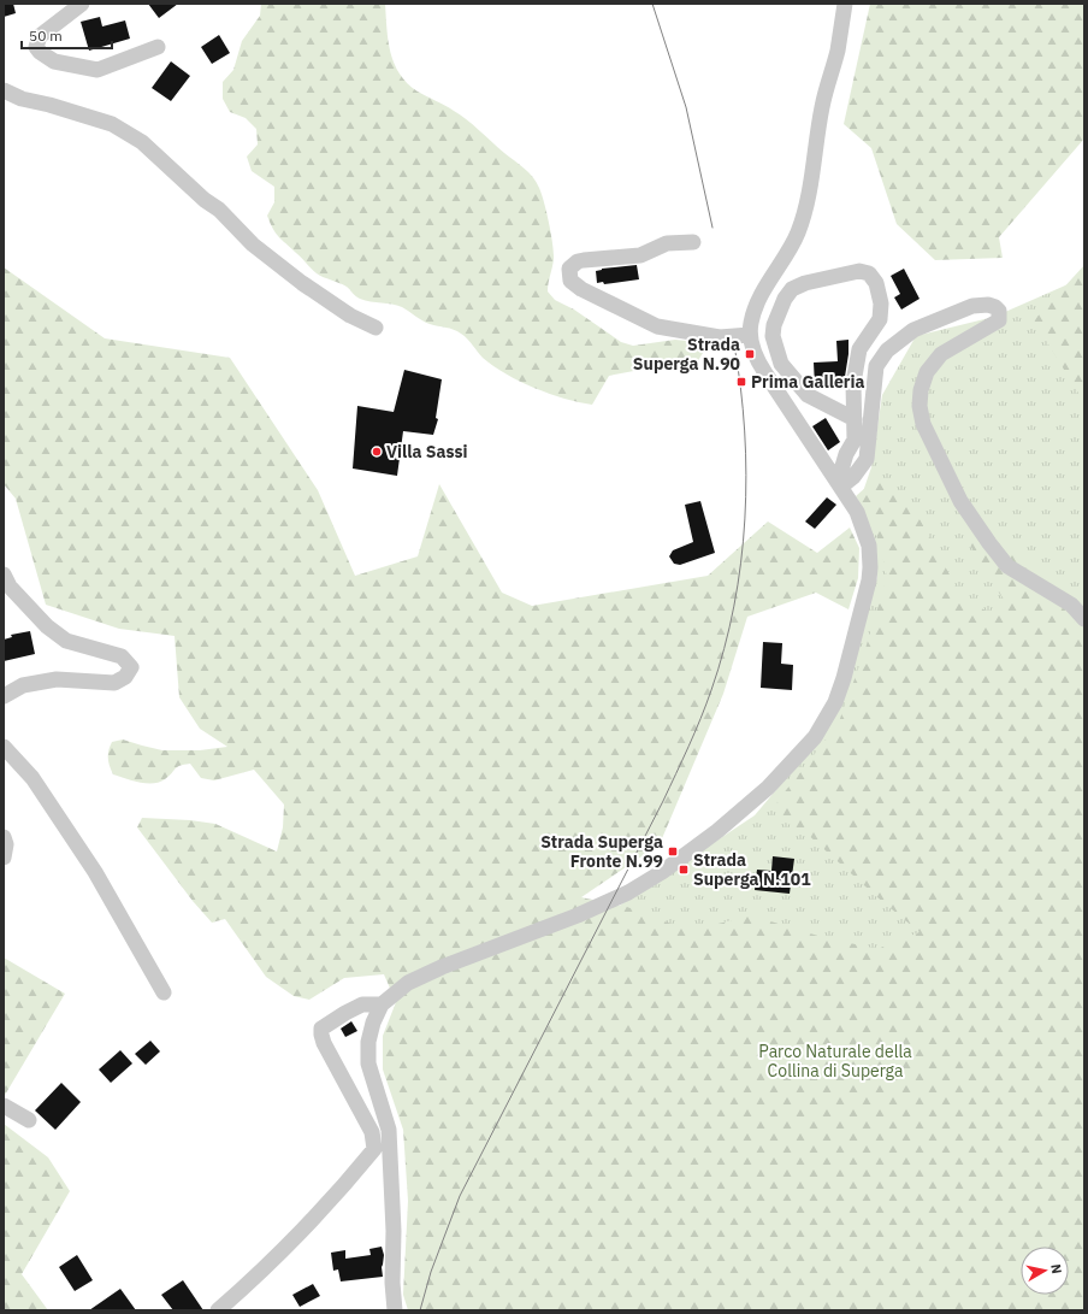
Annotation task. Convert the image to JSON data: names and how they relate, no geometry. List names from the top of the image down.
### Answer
{
  "parks": ["Parco Naturale della Collina di Superga"],
  "places": {
    "transit": [
      "Strada Superga N.90",
      "Prima Galleria",
      "Strada Superga Fronte N.99",
      "Strada Superga N.101"
    ],
    "other": ["Villa Sassi"]
  },
  "scale_bar": "50 m",
  "north": "right"
}
